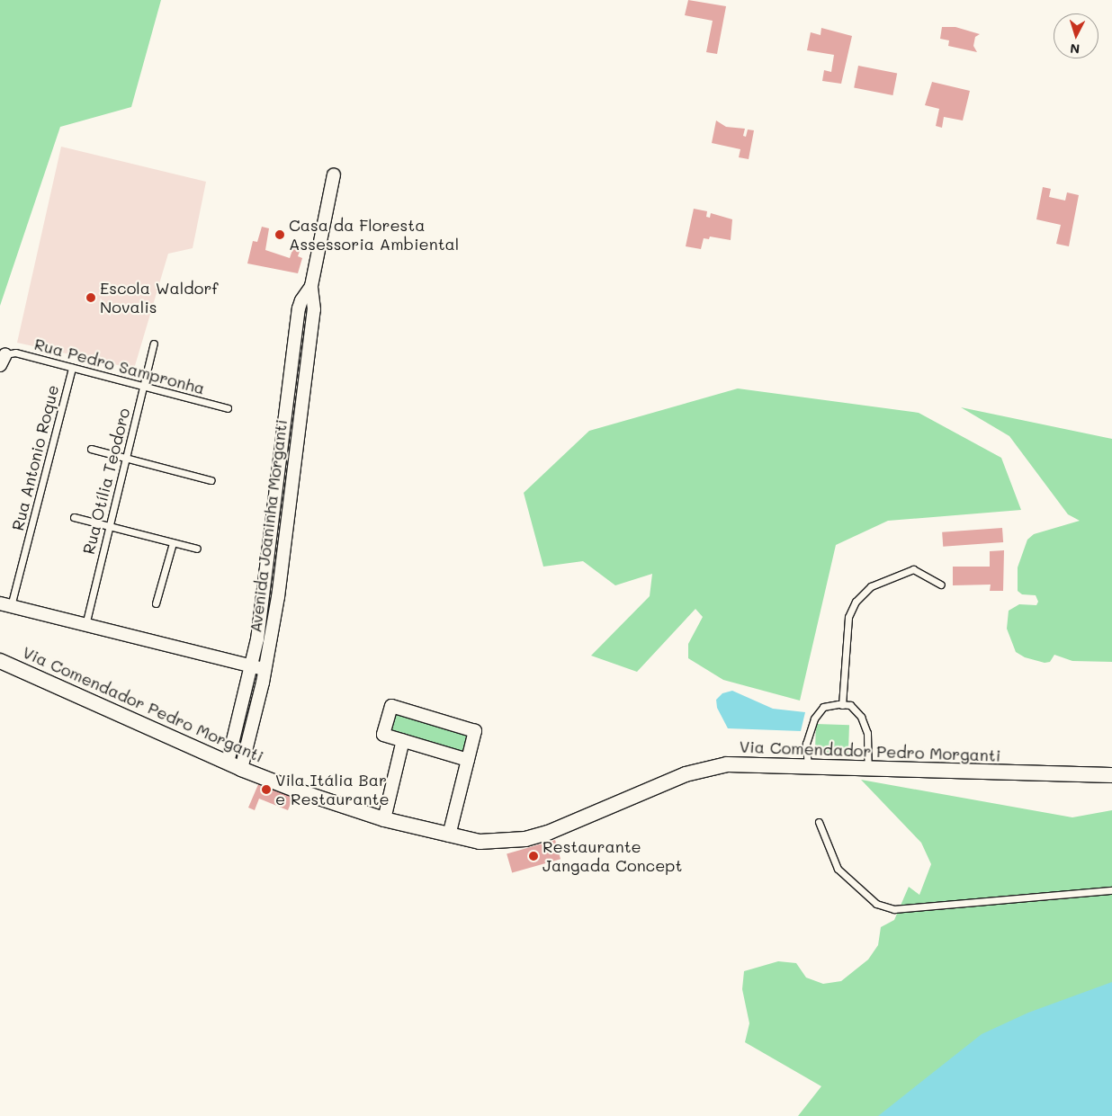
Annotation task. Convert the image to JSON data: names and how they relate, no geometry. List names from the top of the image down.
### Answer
{
  "streets": {
    "street": ["Avenida Joaninha Morganti", "Via Comendador Pedro Morganti"],
    "lane": ["Rua Pedro Sampronha", "Rua Antonio Roque", "Rua Otília Teodoro"]
  },
  "crossings": [
    ["Rua Pedro Sampronha", "Rua Antonio Roque"],
    ["Rua Pedro Sampronha", "Rua Otília Teodoro"],
    ["Avenida Joaninha Morganti", "Via Comendador Pedro Morganti"]
  ],
  "places": [
    "Casa da Floresta Assessoria Ambiental",
    "Escola Waldorf Novalis",
    "Vila Itália Bar e Restaurante",
    "Restaurante Jangada Concept"
  ],
  "north": "bottom"
}
